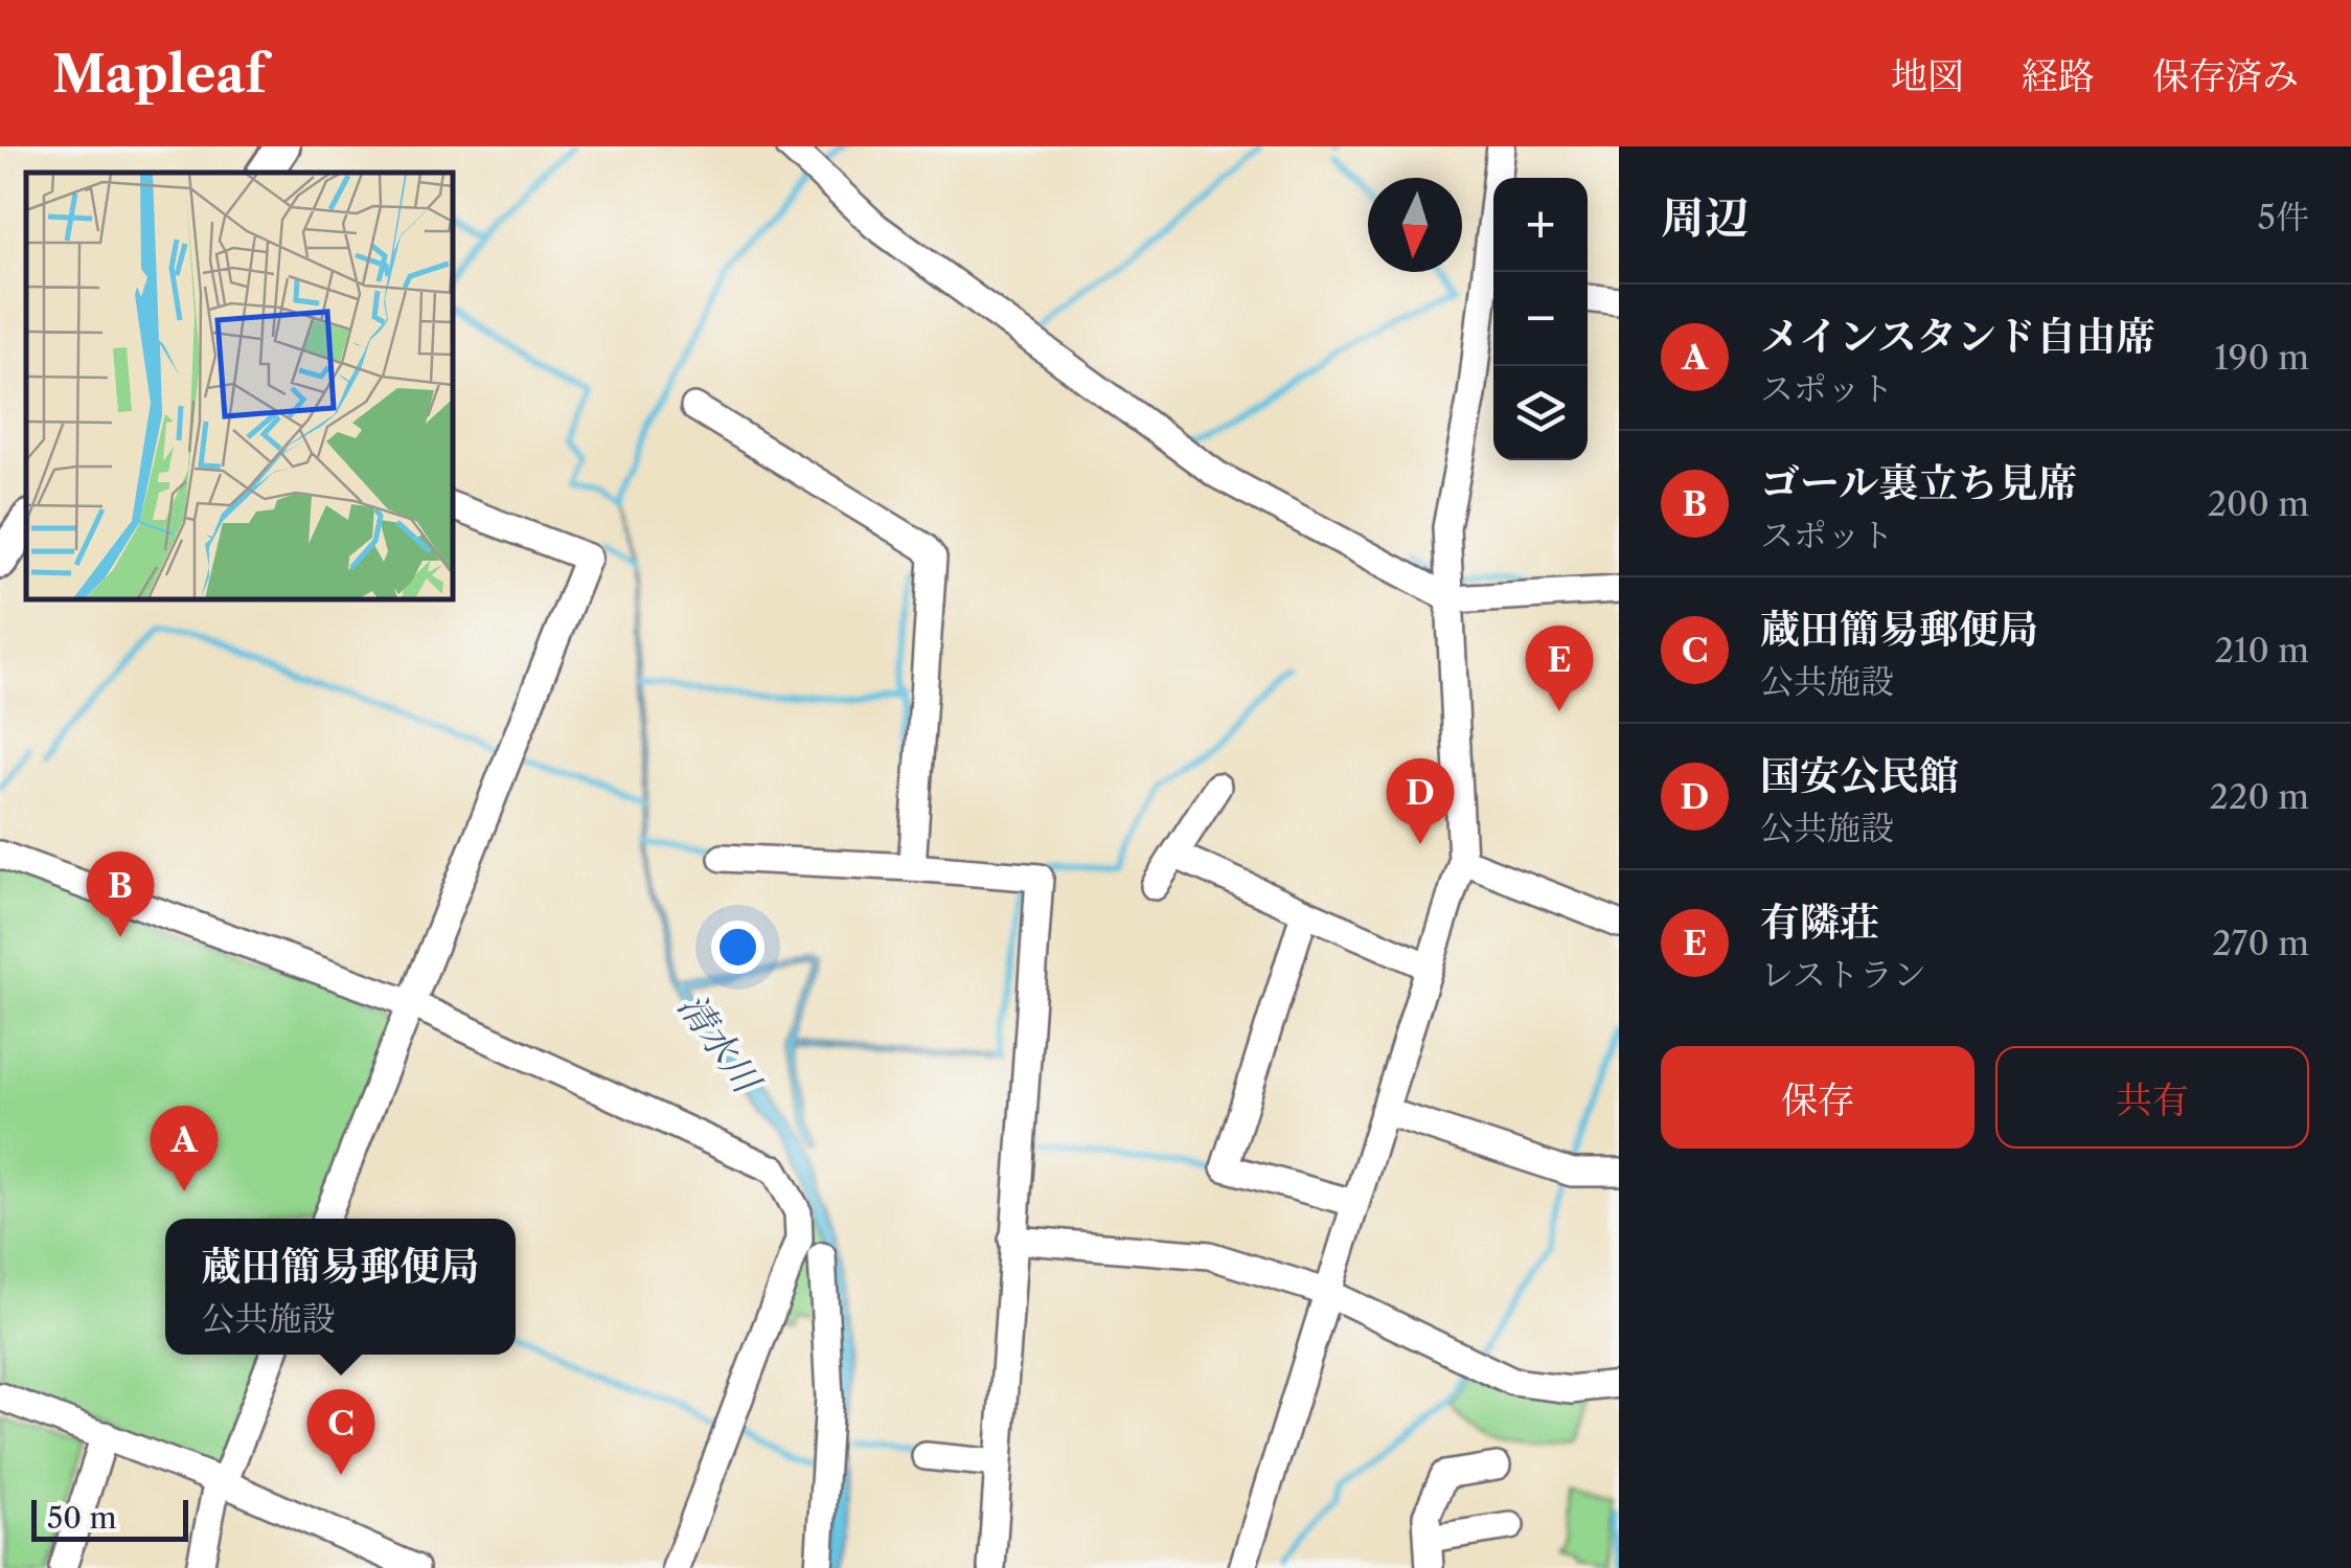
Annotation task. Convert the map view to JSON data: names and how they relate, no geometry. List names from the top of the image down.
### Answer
{
  "water": ["清水川"],
  "scale_bar": "50 m",
  "north": "bottom",
  "page": {
    "header": "Mapleaf",
    "nav": ["地図", "経路", "保存済み"],
    "heading": ["周辺", "5件"],
    "map_buttons": ["+", "−"],
    "list": [
      {
        "mark": "A",
        "name": "メインスタンド自由席",
        "note": "スポット",
        "value": "190 m"
      },
      {
        "mark": "B",
        "name": "ゴール裏立ち見席",
        "note": "スポット",
        "value": "200 m"
      },
      {
        "mark": "C",
        "name": "蔵田簡易郵便局",
        "note": "公共施設",
        "value": "210 m"
      },
      {
        "mark": "D",
        "name": "国安公民館",
        "note": "公共施設",
        "value": "220 m"
      },
      {
        "mark": "E",
        "name": "有隣荘",
        "note": "レストラン",
        "value": "270 m"
      }
    ],
    "pins": [
      "E",
      "D",
      "B",
      "A",
      "C"
    ],
    "buttons": ["保存", "共有"],
    "popup": ["蔵田簡易郵便局", "公共施設"],
    "scale": "50 m"
  }
}
